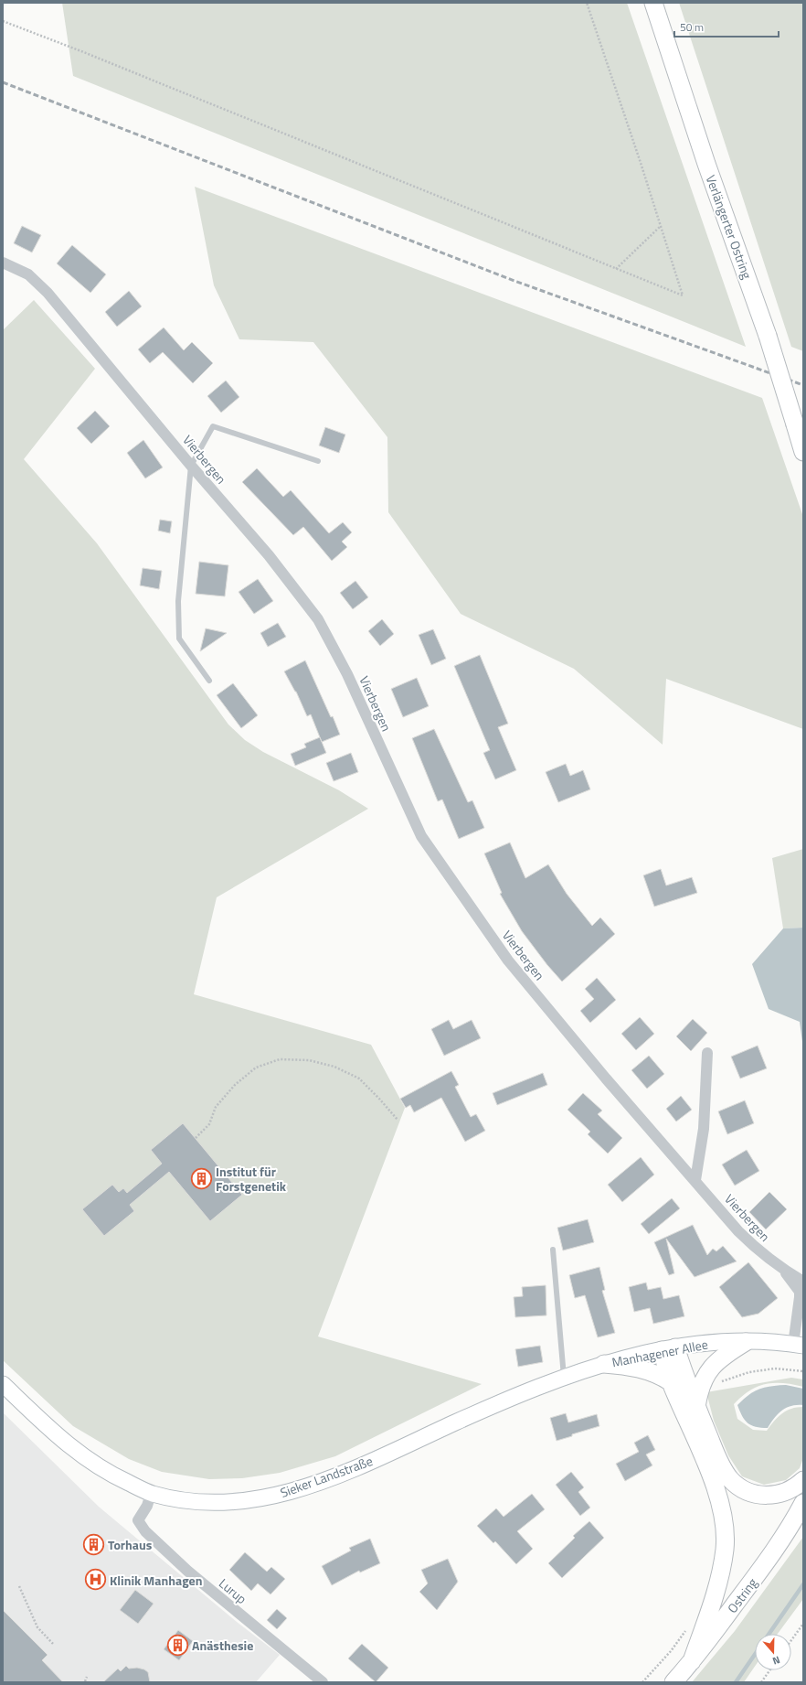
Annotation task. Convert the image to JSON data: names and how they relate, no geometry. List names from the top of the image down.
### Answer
{
  "streets": {
    "main road": [
      "Verlängerter Ostring",
      "Manhagener Allee",
      "Sieker Landstraße",
      "Ostring"
    ],
    "street": ["Vierbergen", "Lurup"]
  },
  "crossings": [
    ["Vierbergen", "Manhagener Allee"],
    ["Manhagener Allee", "Sieker Landstraße"],
    ["Sieker Landstraße", "Lurup"]
  ],
  "places": {
    "building": ["Institut für Forstgenetik", "Torhaus", "Anästhesie"],
    "hospital": ["Klinik Manhagen"]
  },
  "scale_bar": "50 m",
  "north": "bottom"
}
